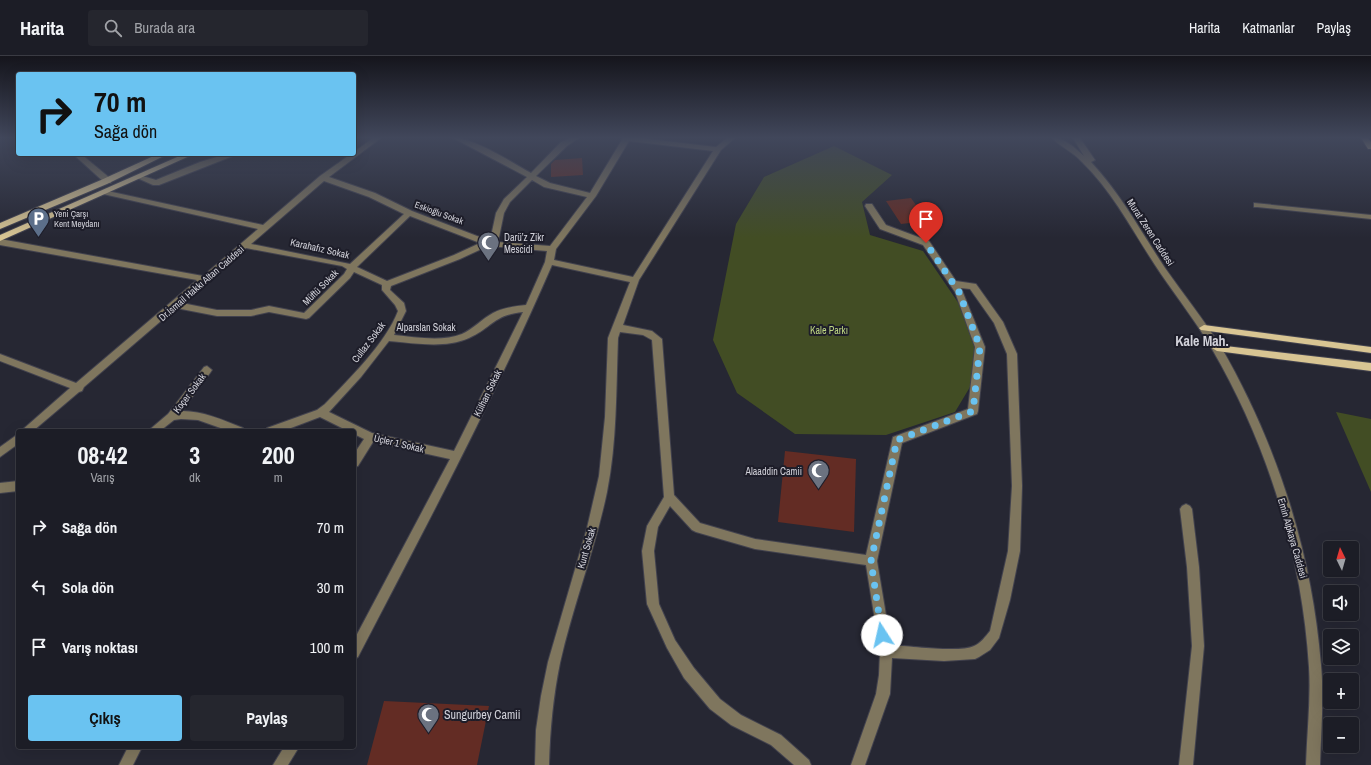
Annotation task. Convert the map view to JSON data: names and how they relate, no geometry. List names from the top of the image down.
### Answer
{
  "streets": {
    "street": [
      "Eskioğlu Sokak",
      "Murat Zeren Caddesi",
      "Karahafız Sokak",
      "Dr.İsmail Hakkı Altan Caddesi",
      "Müftü Sokak",
      "Alparslan Sokak",
      "Cullaz Sokak",
      "Koçer Sokak",
      "Külhan Sokak",
      "Üçler 1 Sokak",
      "Emin Alpkaya Caddesi",
      "Kunt Sokak"
    ]
  },
  "crossings": [
    ["Eskioğlu Sokak", "Dr.İsmail Hakkı Altan Caddesi"],
    ["Eskioğlu Sokak", "Müftü Sokak"],
    ["Eskioğlu Sokak", "Külhan Sokak"],
    ["Murat Zeren Caddesi", "Emin Alpkaya Caddesi"],
    ["Karahafız Sokak", "Dr.İsmail Hakkı Altan Caddesi"],
    ["Karahafız Sokak", "Müftü Sokak"],
    ["Karahafız Sokak", "Cullaz Sokak"],
    ["Dr.İsmail Hakkı Altan Caddesi", "Müftü Sokak"],
    ["Alparslan Sokak", "Cullaz Sokak"],
    ["Alparslan Sokak", "Külhan Sokak"],
    ["Cullaz Sokak", "Üçler 1 Sokak"],
    ["Külhan Sokak", "Üçler 1 Sokak"]
  ],
  "districts": ["Kale Mah."],
  "parks": ["Kale Parkı"],
  "places": {
    "parking": ["Yeni Çarşı Kent Meydanı"],
    "mosque": ["Darü’z Zikr Mescidi", "Alaaddin Camii", "Sungurbey Camii"]
  },
  "north": "top",
  "page": {
    "header": "Harita",
    "search": "Burada ara",
    "nav": ["Harita", "Katmanlar", "Paylaş"],
    "turn": ["70 m", "Sağa dön"],
    "eta": [
      "08:42",
      "Varış",
      "3",
      "dk",
      "200",
      "m"
    ],
    "list": [
      {
        "name": "Sağa dön",
        "value": "70 m"
      },
      {
        "name": "Sola dön",
        "value": "30 m"
      },
      {
        "name": "Varış noktası",
        "value": "100 m"
      }
    ],
    "map_buttons": ["+", "−"],
    "buttons": ["Çıkış", "Paylaş"]
  }
}
